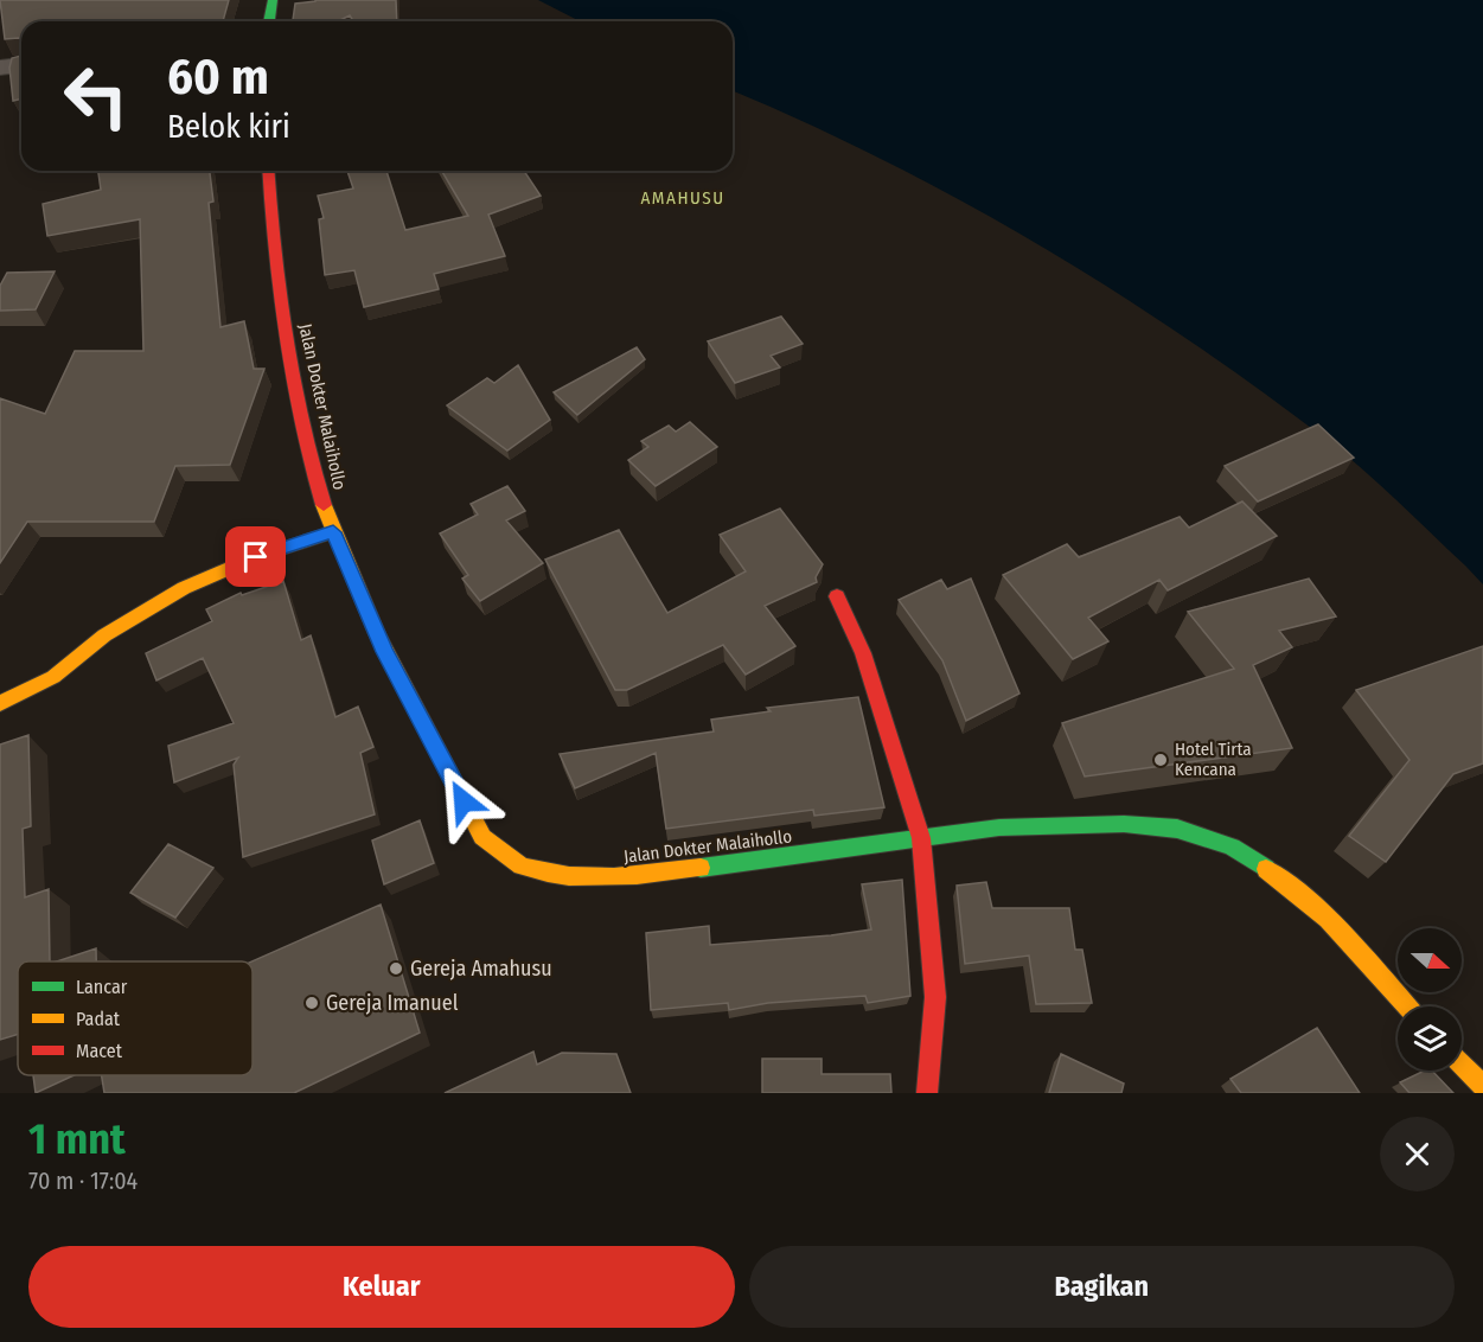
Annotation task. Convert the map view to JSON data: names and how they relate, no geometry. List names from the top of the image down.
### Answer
{
  "streets": {
    "main road": ["Jalan Dokter Malaihollo"]
  },
  "districts": ["AMAHUSU"],
  "places": ["Hotel Tirta Kencana", "Gereja Amahusu", "Gereja Imanuel"],
  "legend": ["Lancar", "Padat", "Macet"],
  "north": "right",
  "page": {
    "turn": ["60 m", "Belok kiri"],
    "heading": ["1 mnt", "70 m · 17:04"],
    "buttons": ["Keluar", "Bagikan"]
  }
}
